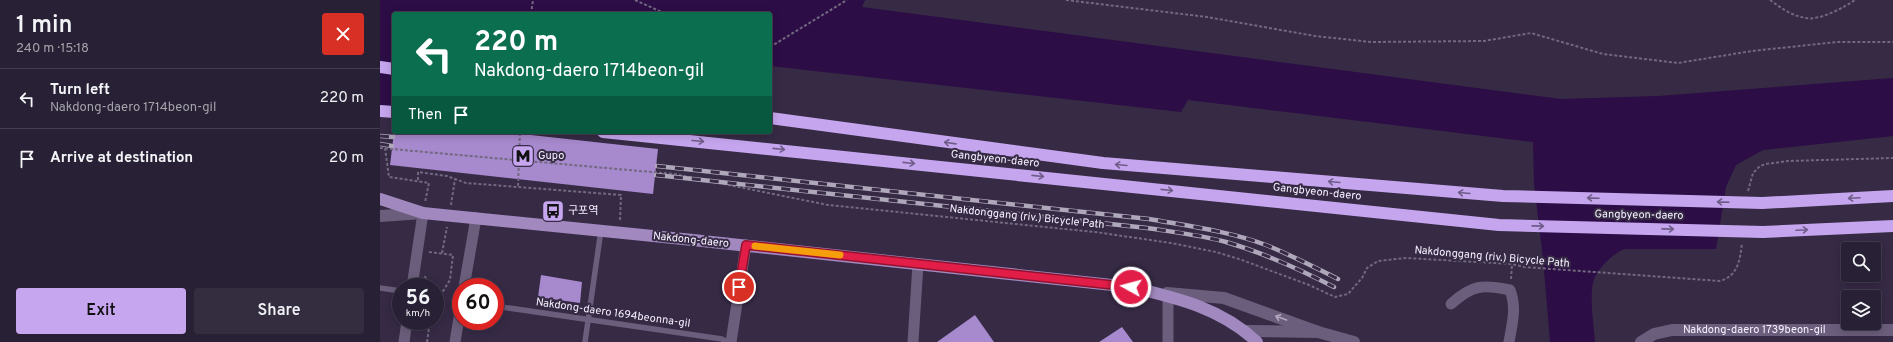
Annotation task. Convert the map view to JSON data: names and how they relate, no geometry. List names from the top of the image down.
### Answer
{
  "streets": {
    "highway": ["Gangbyeon-daero"],
    "main road": ["Nakdong-daero"],
    "street": ["Nakdong-daero 1739beon-gil"],
    "lane": ["Nakdong-daero 1694beonna-gil"],
    "path": ["Nakdonggang (riv.) Bicycle Path"]
  },
  "places": {
    "metro station": ["Gupo"],
    "bus stop": ["구포역"]
  },
  "page": {
    "heading": ["1 min", "240 m · 15:18"],
    "turn": ["220 m", "Nakdong-daero 1714beon-gil"],
    "list": [
      {
        "name": "Turn left",
        "note": "Nakdong-daero 1714beon-gil",
        "value": "220 m"
      },
      {
        "name": "Arrive at destination",
        "value": "20 m"
      }
    ],
    "then": "Then",
    "speed": "56 km/h",
    "limit": "60",
    "buttons": ["Exit", "Share"]
  }
}
